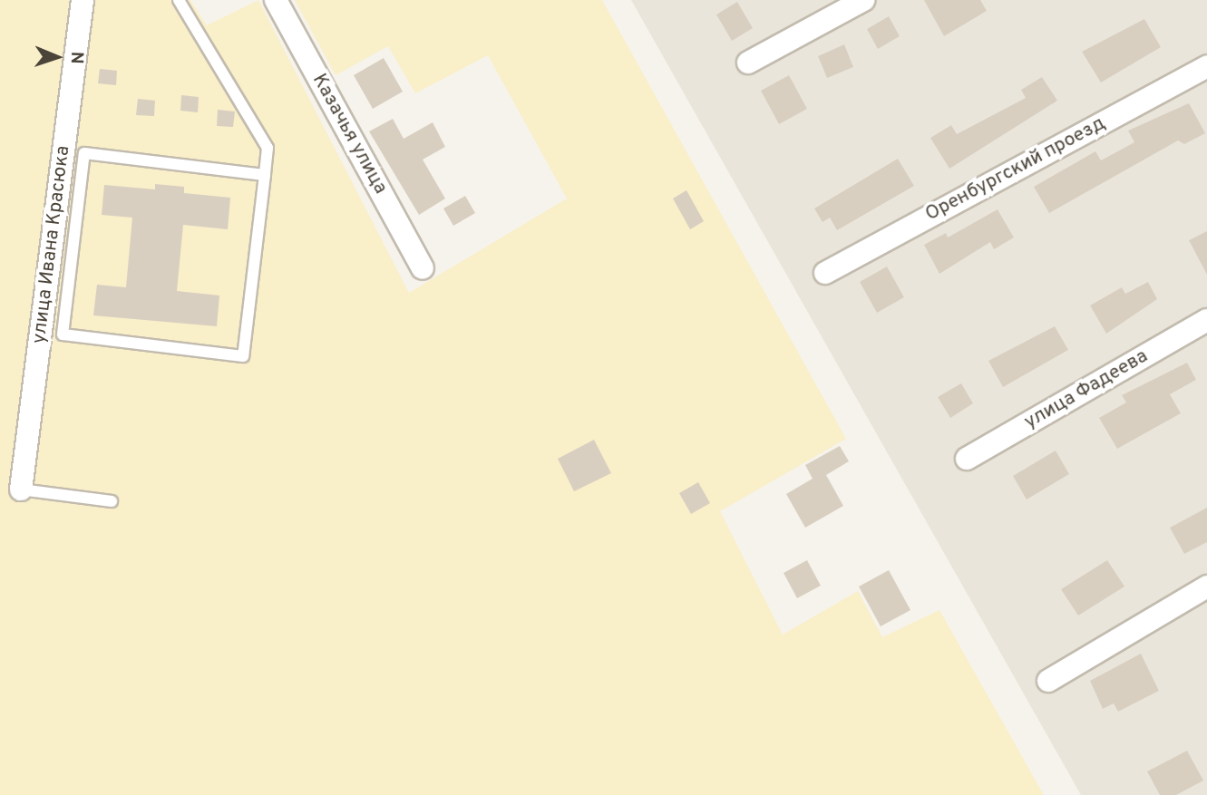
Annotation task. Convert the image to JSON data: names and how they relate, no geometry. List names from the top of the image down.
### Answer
{
  "streets": {
    "street": [
      "Казачья улица",
      "Оренбургский проезд",
      "улица Ивана Красюка",
      "улица Фадеева"
    ]
  },
  "north": "right"
}
